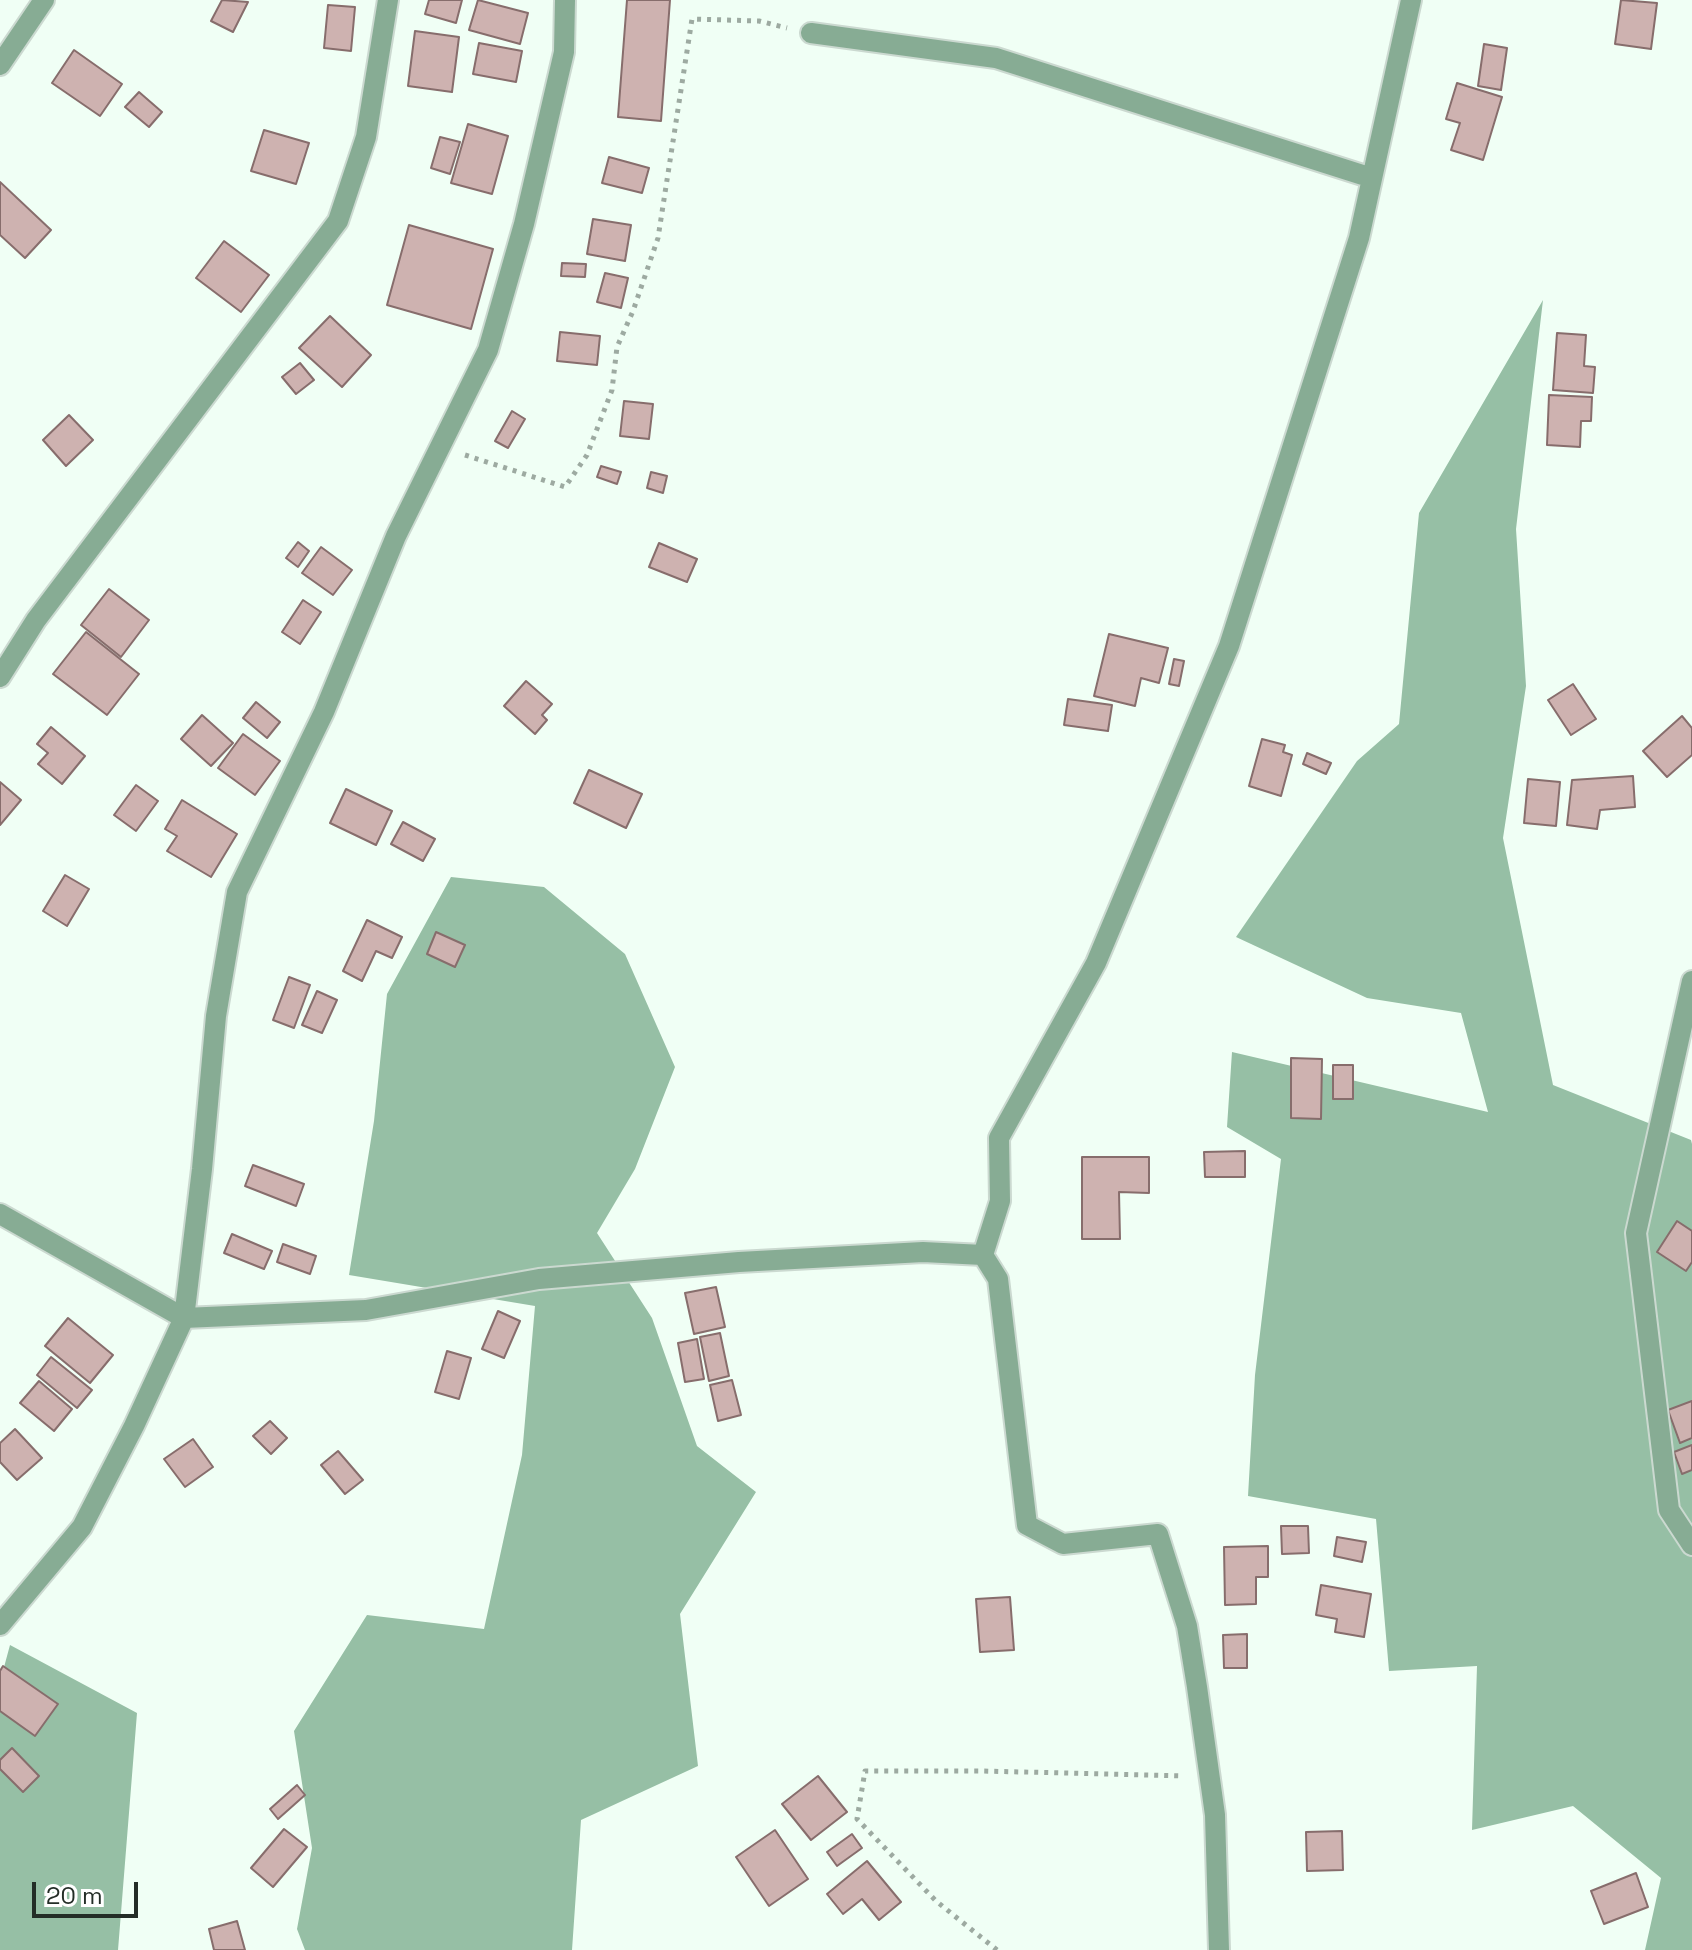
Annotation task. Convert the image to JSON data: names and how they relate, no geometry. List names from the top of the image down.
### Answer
{
  "scale_bar": "20 m"
}
